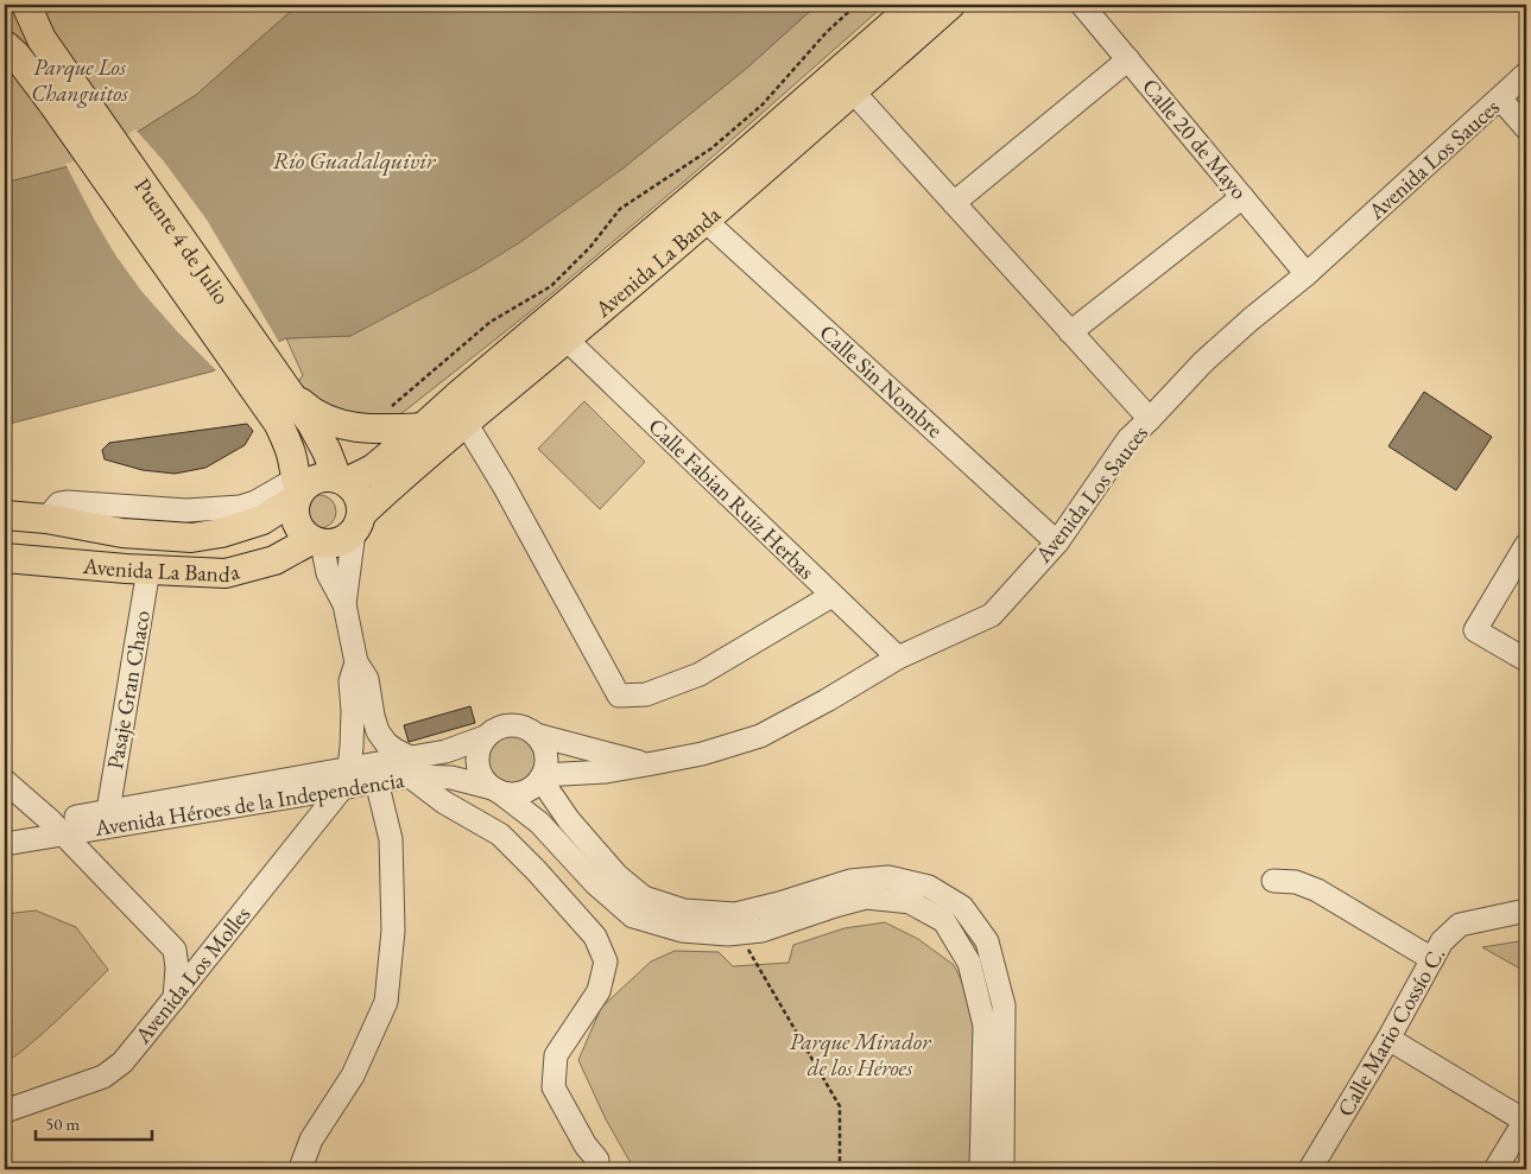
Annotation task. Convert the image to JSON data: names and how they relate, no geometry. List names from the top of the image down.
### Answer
{
  "streets": {
    "main road": ["Puente 4 de Julio", "Avenida La Banda"],
    "street": [
      "Calle 20 de Mayo",
      "Avenida Los Sauces",
      "Calle Sin Nombre",
      "Calle Fabian Ruiz Herbas",
      "Pasaje Gran Chaco",
      "Avenida Héroes de la Independencia",
      "Avenida Los Molles",
      "Calle Mario Cossío C."
    ]
  },
  "crossings": [
    ["Calle 20 de Mayo", "Avenida Los Sauces"],
    ["Avenida Los Sauces", "Calle Sin Nombre"],
    ["Avenida Los Sauces", "Calle Fabian Ruiz Herbas"],
    ["Avenida Los Sauces", "Avenida Héroes de la Independencia"],
    ["Puente 4 de Julio", "Avenida La Banda"],
    ["Avenida La Banda", "Calle Sin Nombre"],
    ["Avenida La Banda", "Calle Fabian Ruiz Herbas"],
    ["Avenida La Banda", "Pasaje Gran Chaco"],
    ["Pasaje Gran Chaco", "Avenida Héroes de la Independencia"],
    ["Avenida Héroes de la Independencia", "Avenida Los Molles"]
  ],
  "water": ["Río Guadalquivir"],
  "parks": ["Parque Los Changuitos", "Parque Mirador de los Héroes"],
  "scale_bar": "50 m"
}
